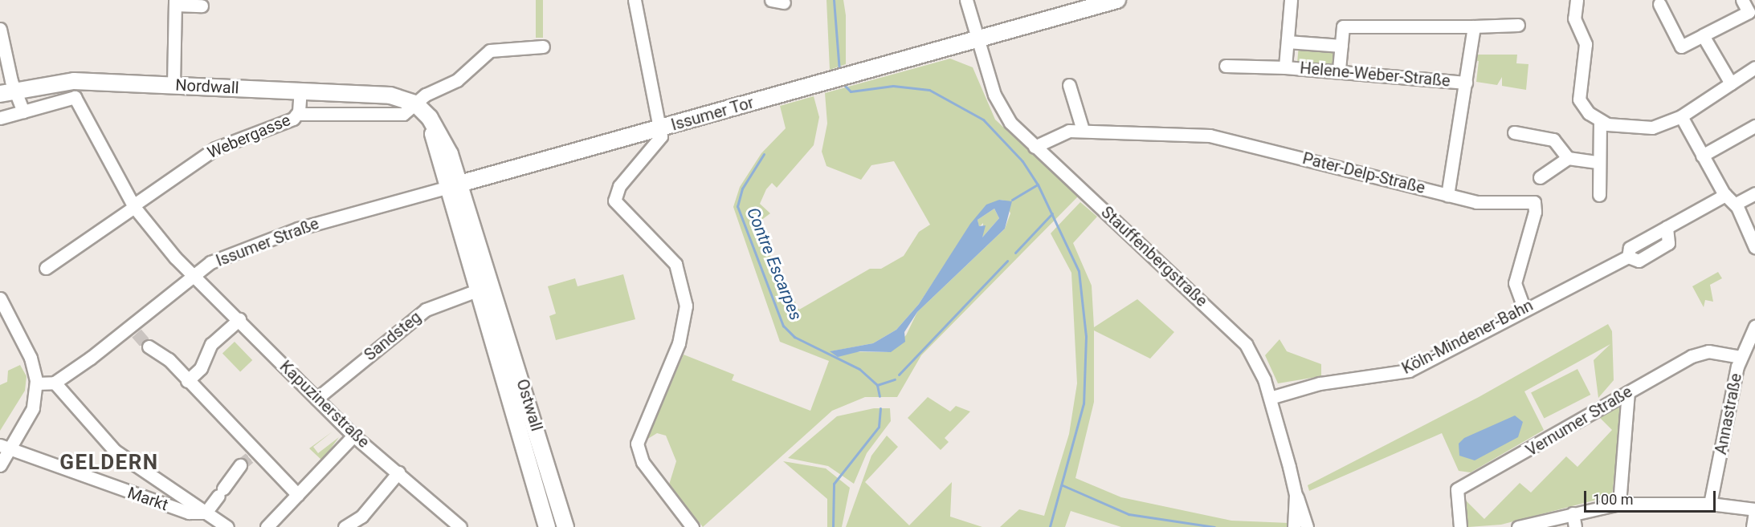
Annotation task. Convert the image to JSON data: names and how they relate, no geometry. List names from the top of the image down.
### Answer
{
  "streets": {
    "main road": ["Nordwall", "Issumer Tor", "Ostwall"],
    "street": [
      "Helene-Weber-Straße",
      "Webergasse",
      "Pater-Delp-Straße",
      "Issumer Straße",
      "Stauffenbergstraße",
      "Sandsteg",
      "Köln-Mindener-Bahn",
      "Kapuzinerstraße",
      "Annastraße",
      "Vernumer Straße",
      "Markt"
    ]
  },
  "crossings": [
    ["Nordwall", "Issumer Tor"],
    ["Nordwall", "Webergasse"],
    ["Nordwall", "Issumer Straße"],
    ["Nordwall", "Ostwall"],
    ["Issumer Tor", "Issumer Straße"],
    ["Issumer Tor", "Stauffenbergstraße"],
    ["Issumer Tor", "Ostwall"],
    ["Webergasse", "Kapuzinerstraße"],
    ["Pater-Delp-Straße", "Stauffenbergstraße"],
    ["Pater-Delp-Straße", "Köln-Mindener-Bahn"],
    ["Issumer Straße", "Kapuzinerstraße"],
    ["Issumer Straße", "Ostwall"],
    ["Issumer Straße", "Markt"],
    ["Stauffenbergstraße", "Köln-Mindener-Bahn"],
    ["Sandsteg", "Kapuzinerstraße"],
    ["Sandsteg", "Ostwall"],
    ["Annastraße", "Vernumer Straße"]
  ],
  "districts": ["GELDERN"],
  "water": ["Contre Escarpes"],
  "scale_bar": "100 m"
}
